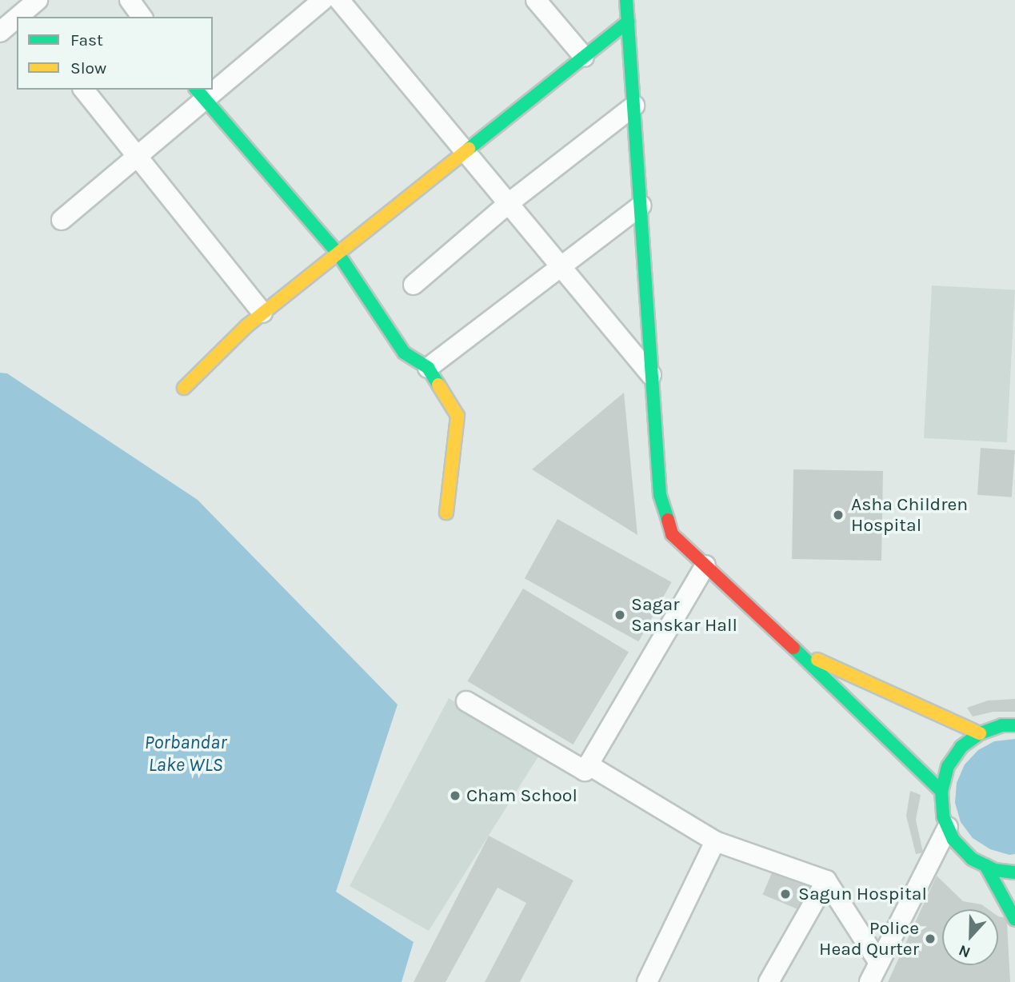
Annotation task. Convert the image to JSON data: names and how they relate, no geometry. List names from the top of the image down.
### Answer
{
  "water": ["Porbandar Lake WLS"],
  "places": [
    "Asha Children Hospital",
    "Sagar Sanskar Hall",
    "Cham School",
    "Sagun Hospital",
    "Police Head Qurter"
  ],
  "legend": ["Fast", "Slow"],
  "north": "bottom"
}
